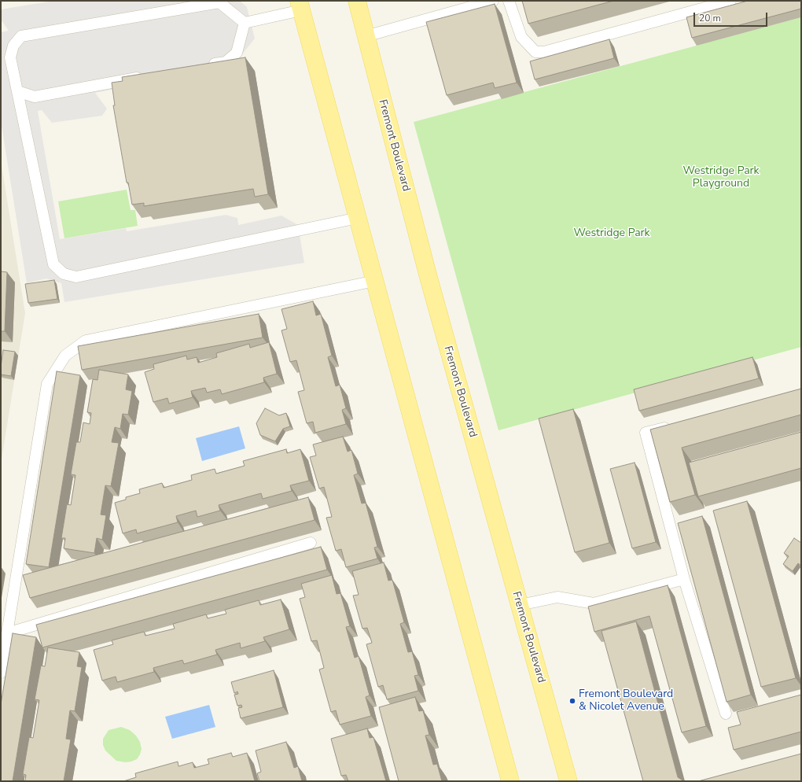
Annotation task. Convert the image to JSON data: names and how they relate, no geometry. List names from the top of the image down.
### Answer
{
  "streets": {
    "main road": ["Fremont Boulevard"]
  },
  "parks": ["Westridge Park Playground", "Westridge Park"],
  "places": ["Fremont Boulevard & Nicolet Avenue"],
  "scale_bar": "20 m"
}
